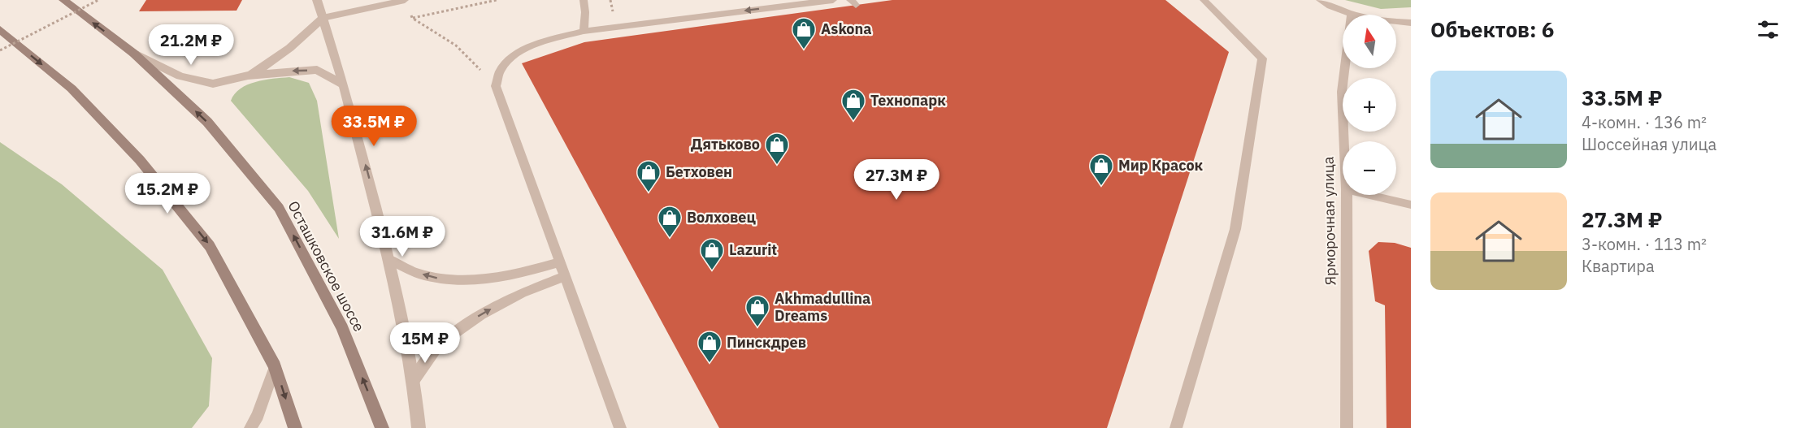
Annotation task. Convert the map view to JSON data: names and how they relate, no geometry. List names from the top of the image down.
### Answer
{
  "streets": {
    "main road": ["Осташковское шоссе"],
    "lane": ["Ярморочная улица"]
  },
  "places": {
    "shop": [
      "Askona",
      "Технопарк",
      "Дятьково",
      "Мир Красок",
      "Бетховен",
      "Волховец",
      "Lazurit",
      "Akhmadullina Dreams",
      "Пинскдрев"
    ]
  },
  "north": "top",
  "page": {
    "heading": "Объектов: 6",
    "map_buttons": ["+", "−"],
    "price": [
      "21.2M ₽",
      "33.5M ₽",
      "27.3M ₽",
      "15.2M ₽",
      "31.6M ₽",
      "15M ₽"
    ],
    "list": [
      {
        "name": "33.5M ₽",
        "note": "4-комн. · 136 m² · Шоссейная улица"
      },
      {
        "name": "27.3M ₽",
        "note": "3-комн. · 113 m² · Квартира"
      }
    ]
  }
}
